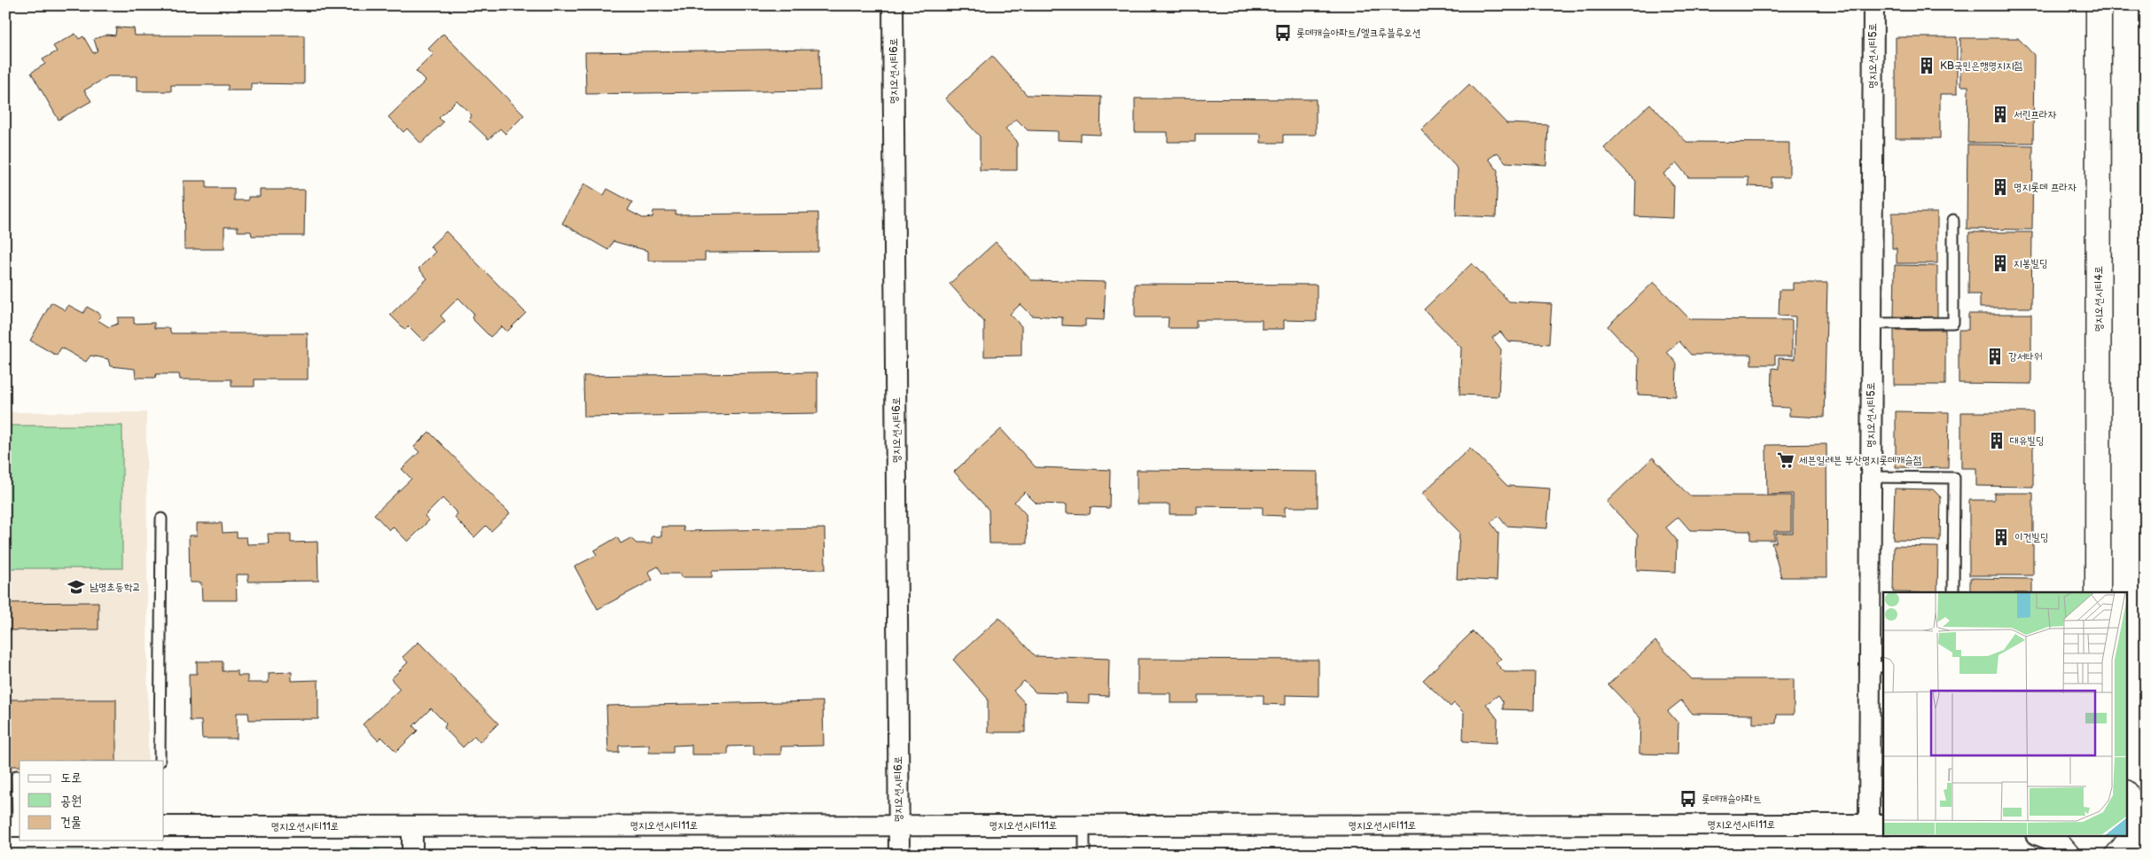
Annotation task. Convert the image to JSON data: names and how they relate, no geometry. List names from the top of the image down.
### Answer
{
  "streets": {
    "main road": ["명지오션시티4로"],
    "street": ["명지오션시티5로", "명지오션시티6로", "명지오션시티11로"]
  },
  "crossings": [
    ["명지오션시티5로", "명지오션시티11로"],
    ["명지오션시티6로", "명지오션시티11로"]
  ],
  "places": {
    "bus stop": ["롯데캐슬아파트/엘크루블루오션", "롯데캐슬아파트"],
    "building": [
      "KB국민은행명지지점",
      "서린프라자",
      "명지롯데 프라자",
      "지봉빌딩",
      "강서타워",
      "대유빌딩",
      "이건빌딩"
    ],
    "supermarket": ["세븐일레븐 부산명지롯데캐슬점"],
    "school or university": ["남명초등학교"]
  },
  "legend": ["도로", "공원", "건물"]
}
